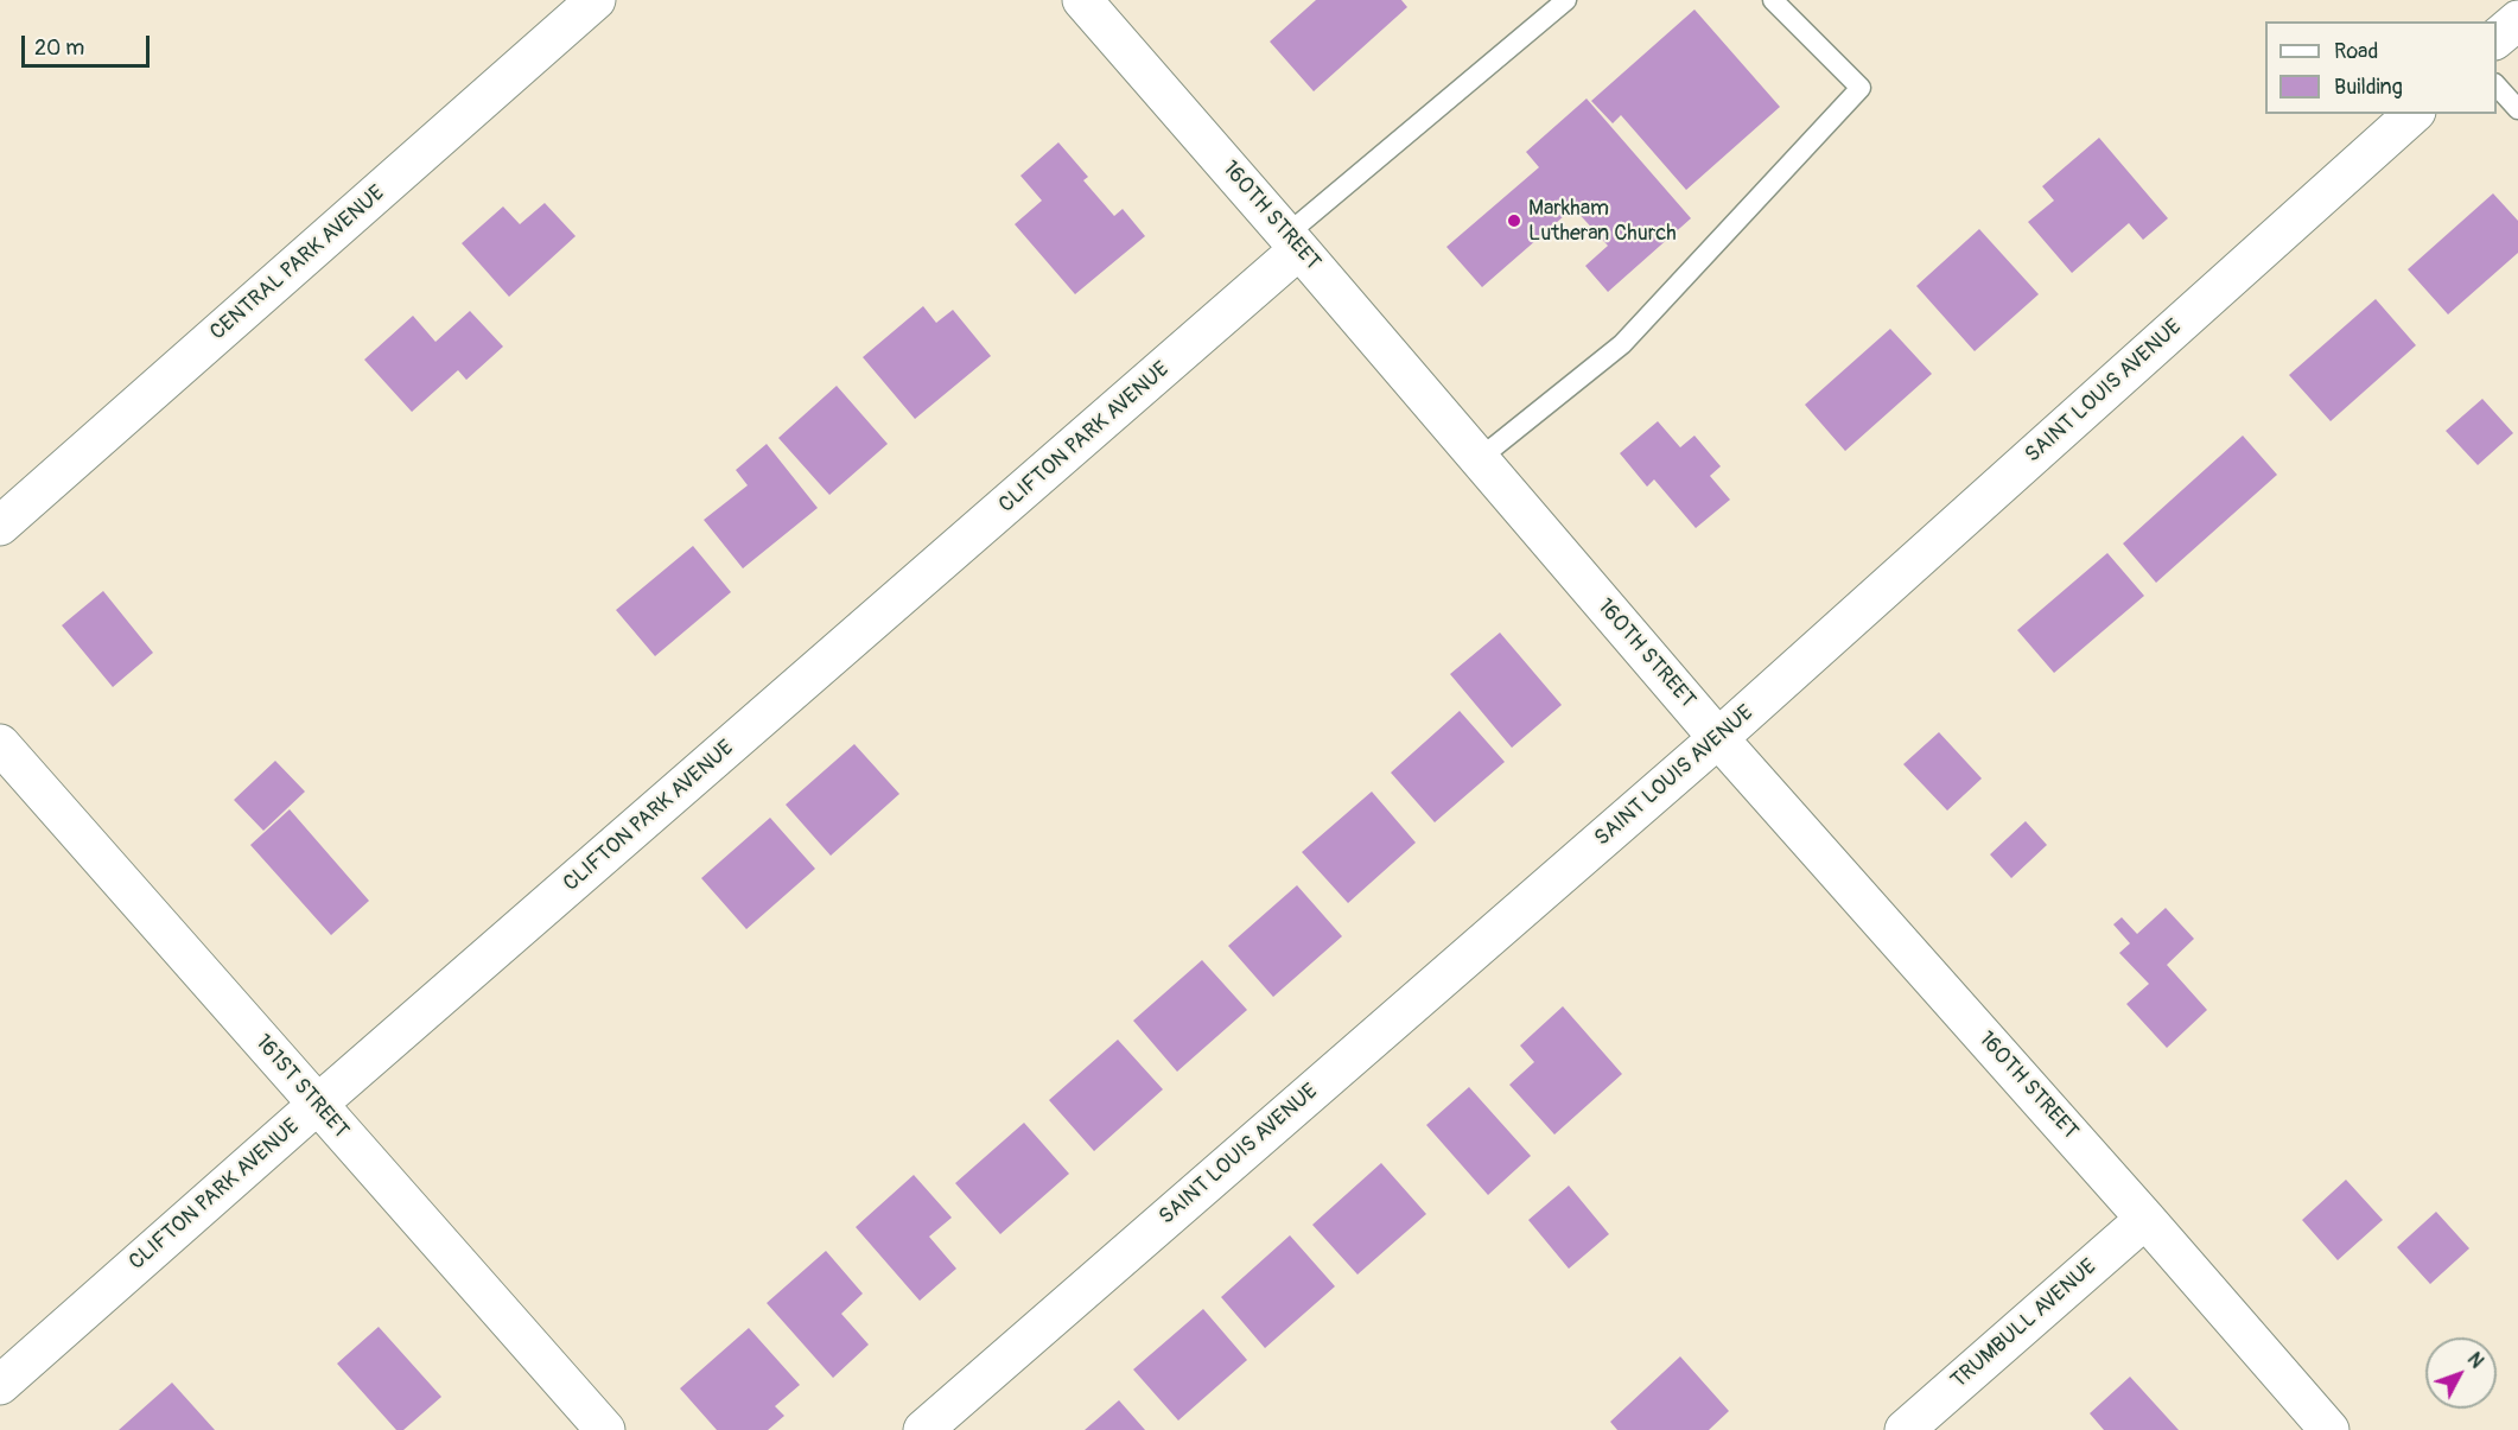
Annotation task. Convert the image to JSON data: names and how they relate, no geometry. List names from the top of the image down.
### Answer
{
  "streets": {
    "street": [
      "160TH STREET",
      "CENTRAL PARK AVENUE",
      "SAINT LOUIS AVENUE",
      "CLIFTON PARK AVENUE",
      "161ST STREET",
      "TRUMBULL AVENUE"
    ]
  },
  "crossings": [
    ["160TH STREET", "SAINT LOUIS AVENUE"],
    ["160TH STREET", "CLIFTON PARK AVENUE"],
    ["160TH STREET", "TRUMBULL AVENUE"],
    ["CLIFTON PARK AVENUE", "161ST STREET"]
  ],
  "places": ["Markham Lutheran Church"],
  "legend": ["Road", "Building"],
  "scale_bar": "20 m",
  "north": "top right"
}
